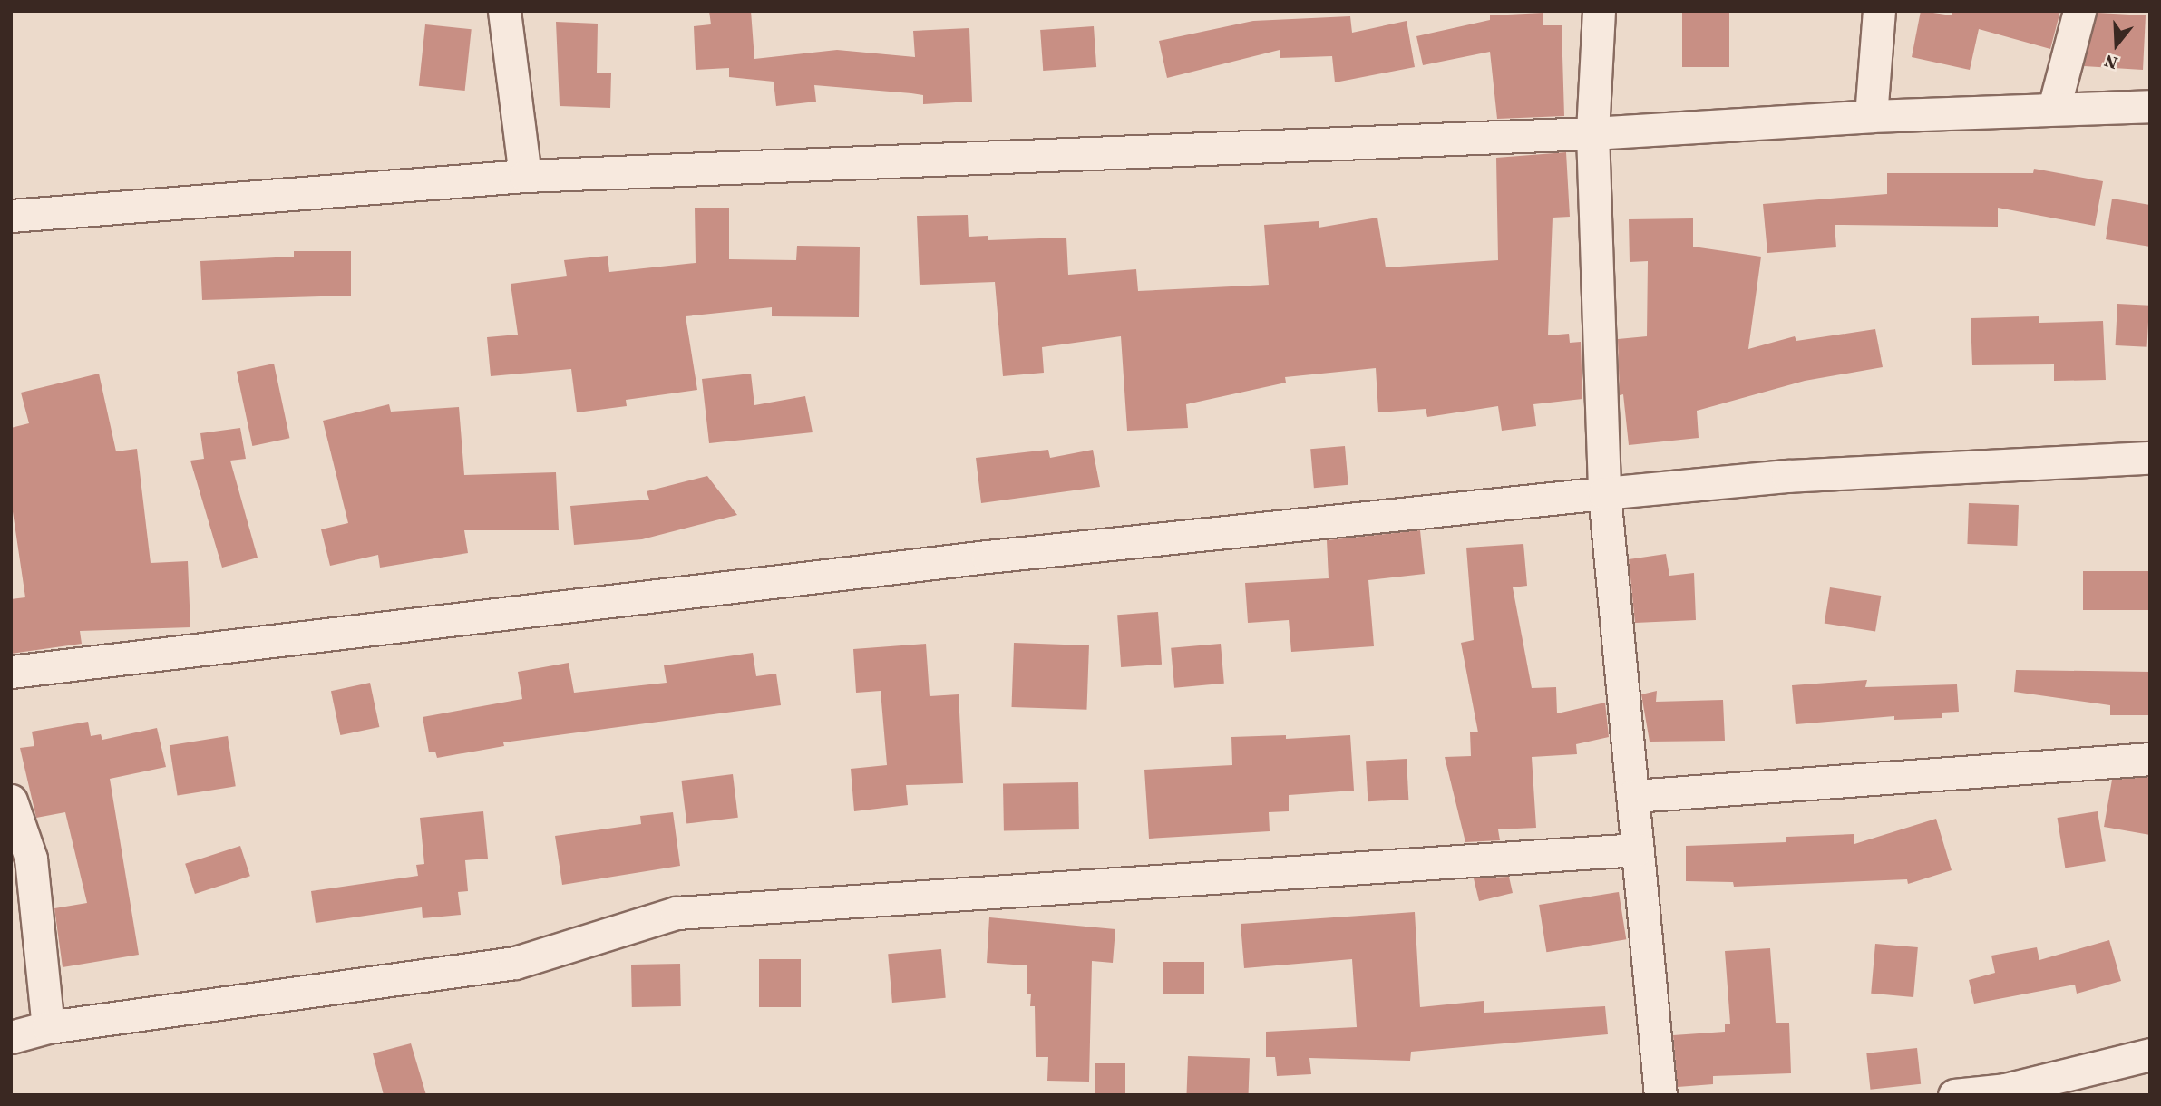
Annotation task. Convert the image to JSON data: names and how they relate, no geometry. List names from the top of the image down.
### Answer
{
  "north": "bottom"
}
